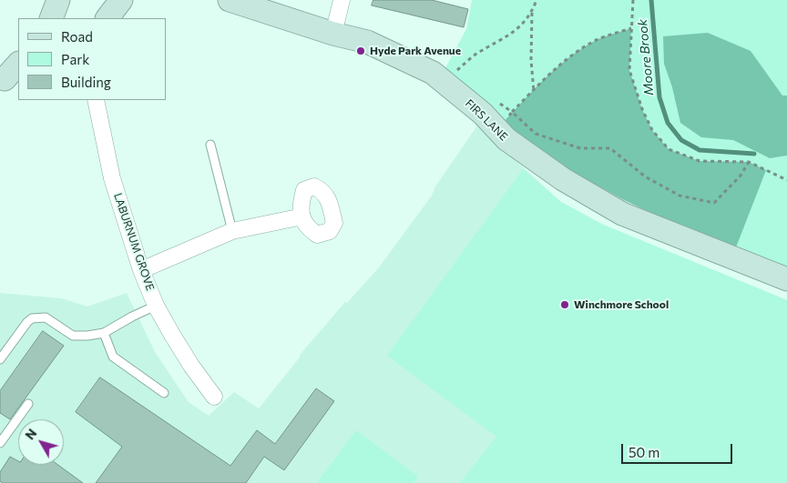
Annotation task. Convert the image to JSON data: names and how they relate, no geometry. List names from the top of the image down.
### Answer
{
  "streets": {
    "street": ["FIRS LANE", "LABURNUM GROVE"]
  },
  "water": ["Moore Brook"],
  "places": ["Hyde Park Avenue", "Winchmore School"],
  "legend": ["Road", "Park", "Building"],
  "scale_bar": "50 m",
  "north": "top left"
}
